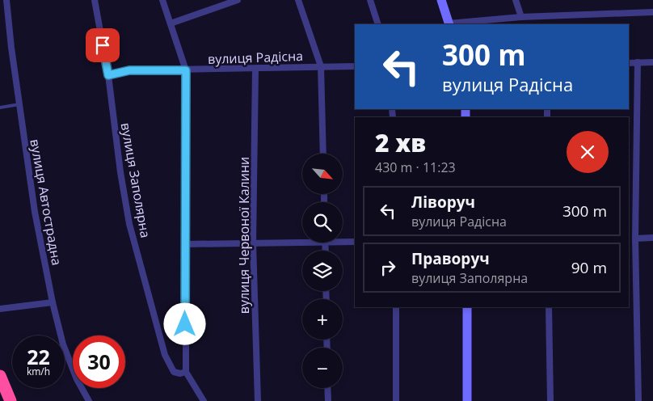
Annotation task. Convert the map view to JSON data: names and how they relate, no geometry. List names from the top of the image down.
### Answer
{
  "streets": {
    "street": [
      "вулиця Радісна",
      "вулиця Заполярна",
      "вулиця Автострадна",
      "вулиця Червоної Калини"
    ]
  },
  "crossings": [
    ["вулиця Радісна", "вулиця Заполярна"],
    ["вулиця Радісна", "вулиця Червоної Калини"]
  ],
  "north": "bottom right",
  "page": {
    "turn": ["300 m", "вулиця Радісна"],
    "heading": ["2 хв", "430 m · 11:23"],
    "map_buttons": ["+", "−"],
    "list": [
      {
        "name": "Ліворуч",
        "note": "вулиця Радісна",
        "value": "300 m"
      },
      {
        "name": "Праворуч",
        "note": "вулиця Заполярна",
        "value": "90 m"
      }
    ],
    "speed": "22 km/h",
    "limit": "30"
  }
}
